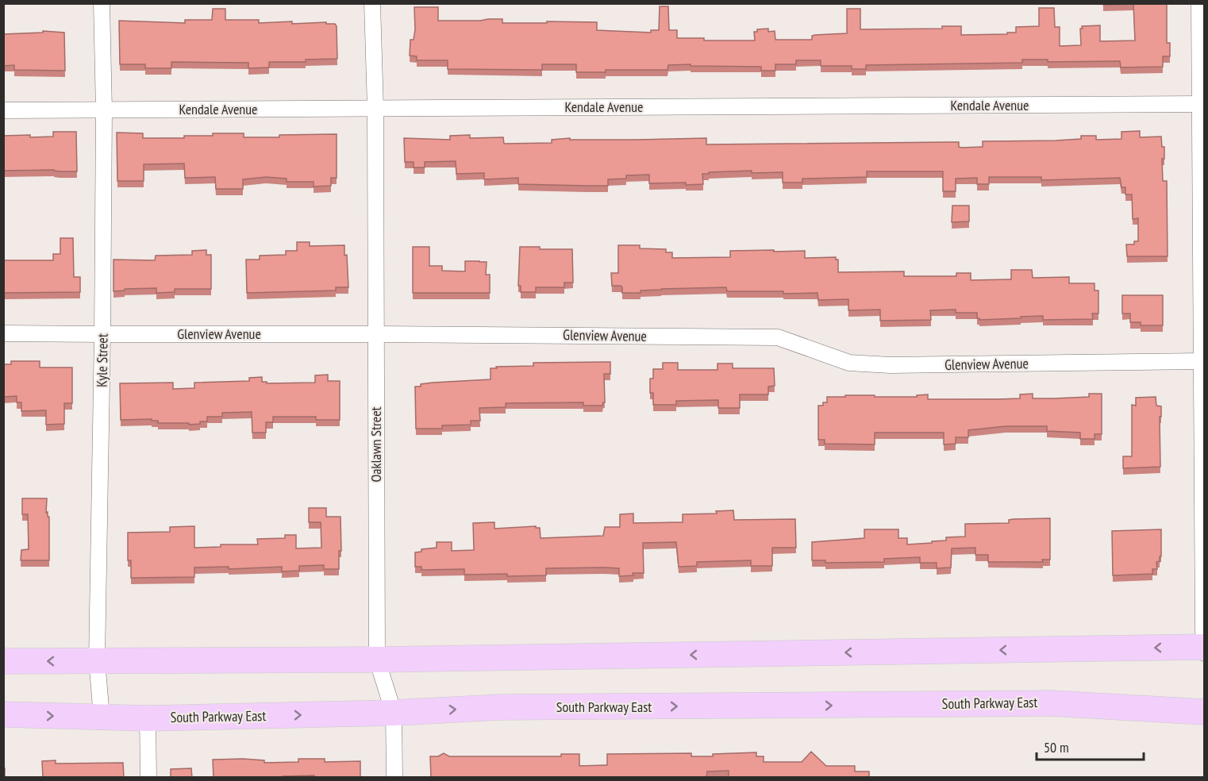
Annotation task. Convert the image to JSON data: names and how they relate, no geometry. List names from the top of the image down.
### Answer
{
  "streets": {
    "main road": ["South Parkway East"],
    "street": [
      "Kendale Avenue",
      "Glenview Avenue",
      "Kyle Street",
      "Oaklawn Street"
    ]
  },
  "crossings": [
    ["Kendale Avenue", "Kyle Street"],
    ["Kendale Avenue", "Oaklawn Street"],
    ["Glenview Avenue", "Kyle Street"],
    ["Glenview Avenue", "Oaklawn Street"],
    ["Kyle Street", "South Parkway East"],
    ["Oaklawn Street", "South Parkway East"]
  ],
  "scale_bar": "50 m"
}
